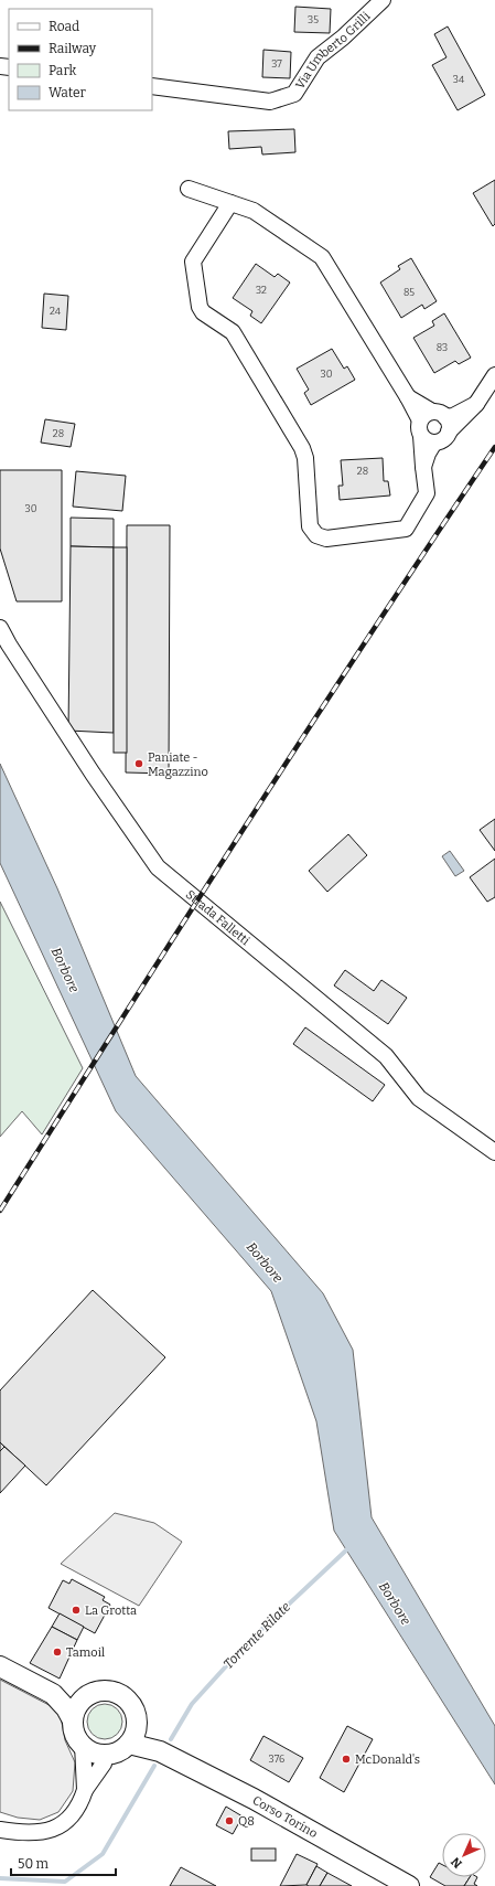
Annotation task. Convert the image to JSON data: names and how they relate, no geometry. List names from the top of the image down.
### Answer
{
  "streets": {
    "main road": ["Corso Torino"],
    "street": ["Via Umberto Grilli", "Strada Falletti"]
  },
  "water": ["Borbore", "Torrente Rilate"],
  "places": [
    "Paniate - Magazzino",
    "La Grotta",
    "Tamoil",
    "McDonald's",
    "Q8"
  ],
  "house_numbers": [
    "35",
    "37",
    "34",
    "32",
    "85",
    "24",
    "83",
    "30",
    "28",
    "28",
    "30",
    "376"
  ],
  "legend": [
    "Road",
    "Railway",
    "Park",
    "Water"
  ],
  "scale_bar": "50 m",
  "north": "bottom left"
}
